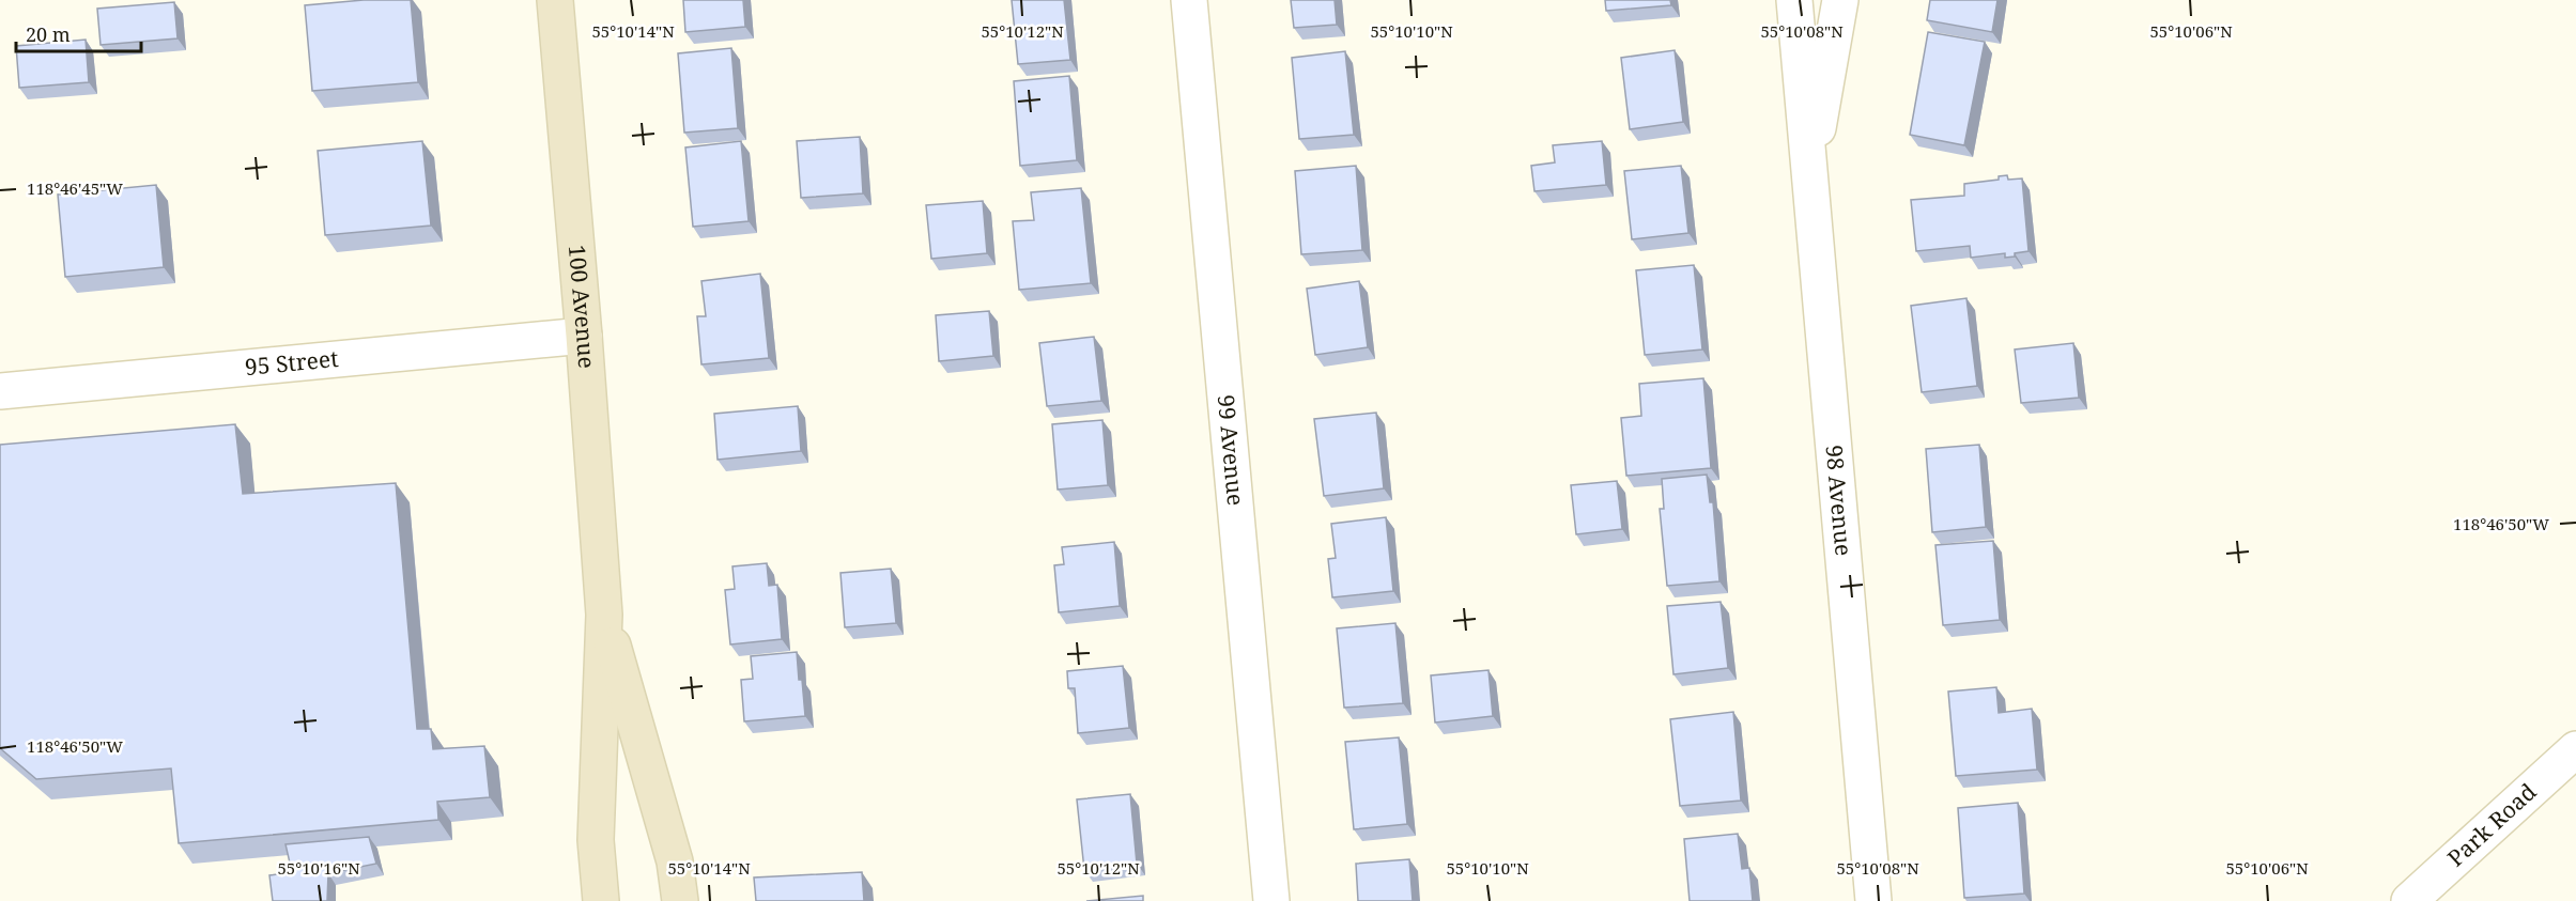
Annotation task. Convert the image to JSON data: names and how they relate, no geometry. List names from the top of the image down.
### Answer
{
  "streets": {
    "main road": ["100 Avenue"],
    "street": [
      "95 Street",
      "99 Avenue",
      "98 Avenue",
      "Park Road"
    ]
  },
  "crossings": [
    ["100 Avenue", "95 Street"]
  ],
  "scale_bar": "20 m",
  "coordinates": [
    "55°10'14\"N",
    "55°10'12\"N",
    "55°10'10\"N",
    "55°10'08\"N",
    "55°10'06\"N",
    "118°46'45\"W",
    "118°46'50\"W",
    "55°10'16\"N"
  ]
}
